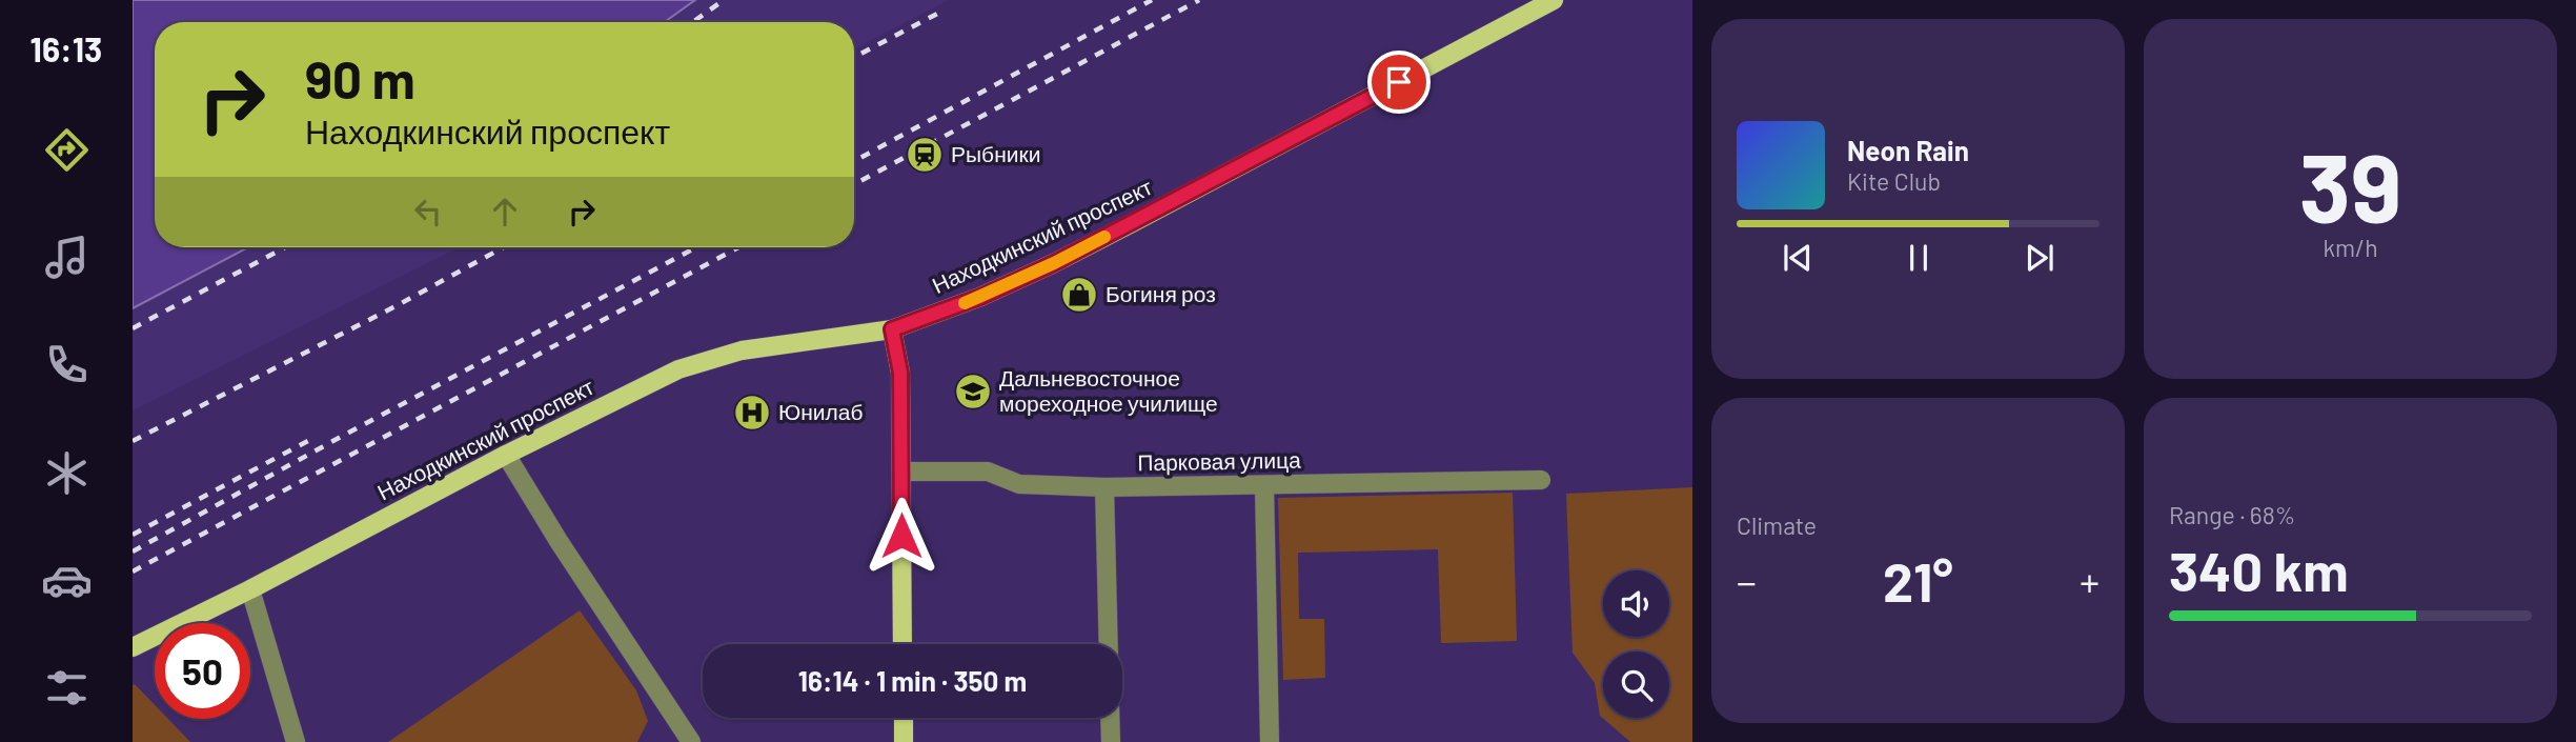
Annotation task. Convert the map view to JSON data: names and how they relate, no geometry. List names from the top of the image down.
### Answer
{
  "streets": {
    "main road": ["Находкинский проспект"],
    "street": ["Парковая улица"]
  },
  "places": {
    "station": ["Рыбники"],
    "shop": ["Богиня роз"],
    "school or university": ["Дальневосточное мореходное училище"],
    "hospital": ["Юнилаб"]
  },
  "page": {
    "tabs": "16:13",
    "tile": [
      ["39", "km/h"],
      "Climate",
      ["Range · 68%", "340 km"]
    ],
    "turn": ["90 m", "Находкинский проспект"],
    "song": ["Neon Rain", "Kite Club"],
    "heat": ["−", "21°", "+"],
    "limit": "50",
    "trip": "16:14 · 1 min · 350 m"
  }
}
